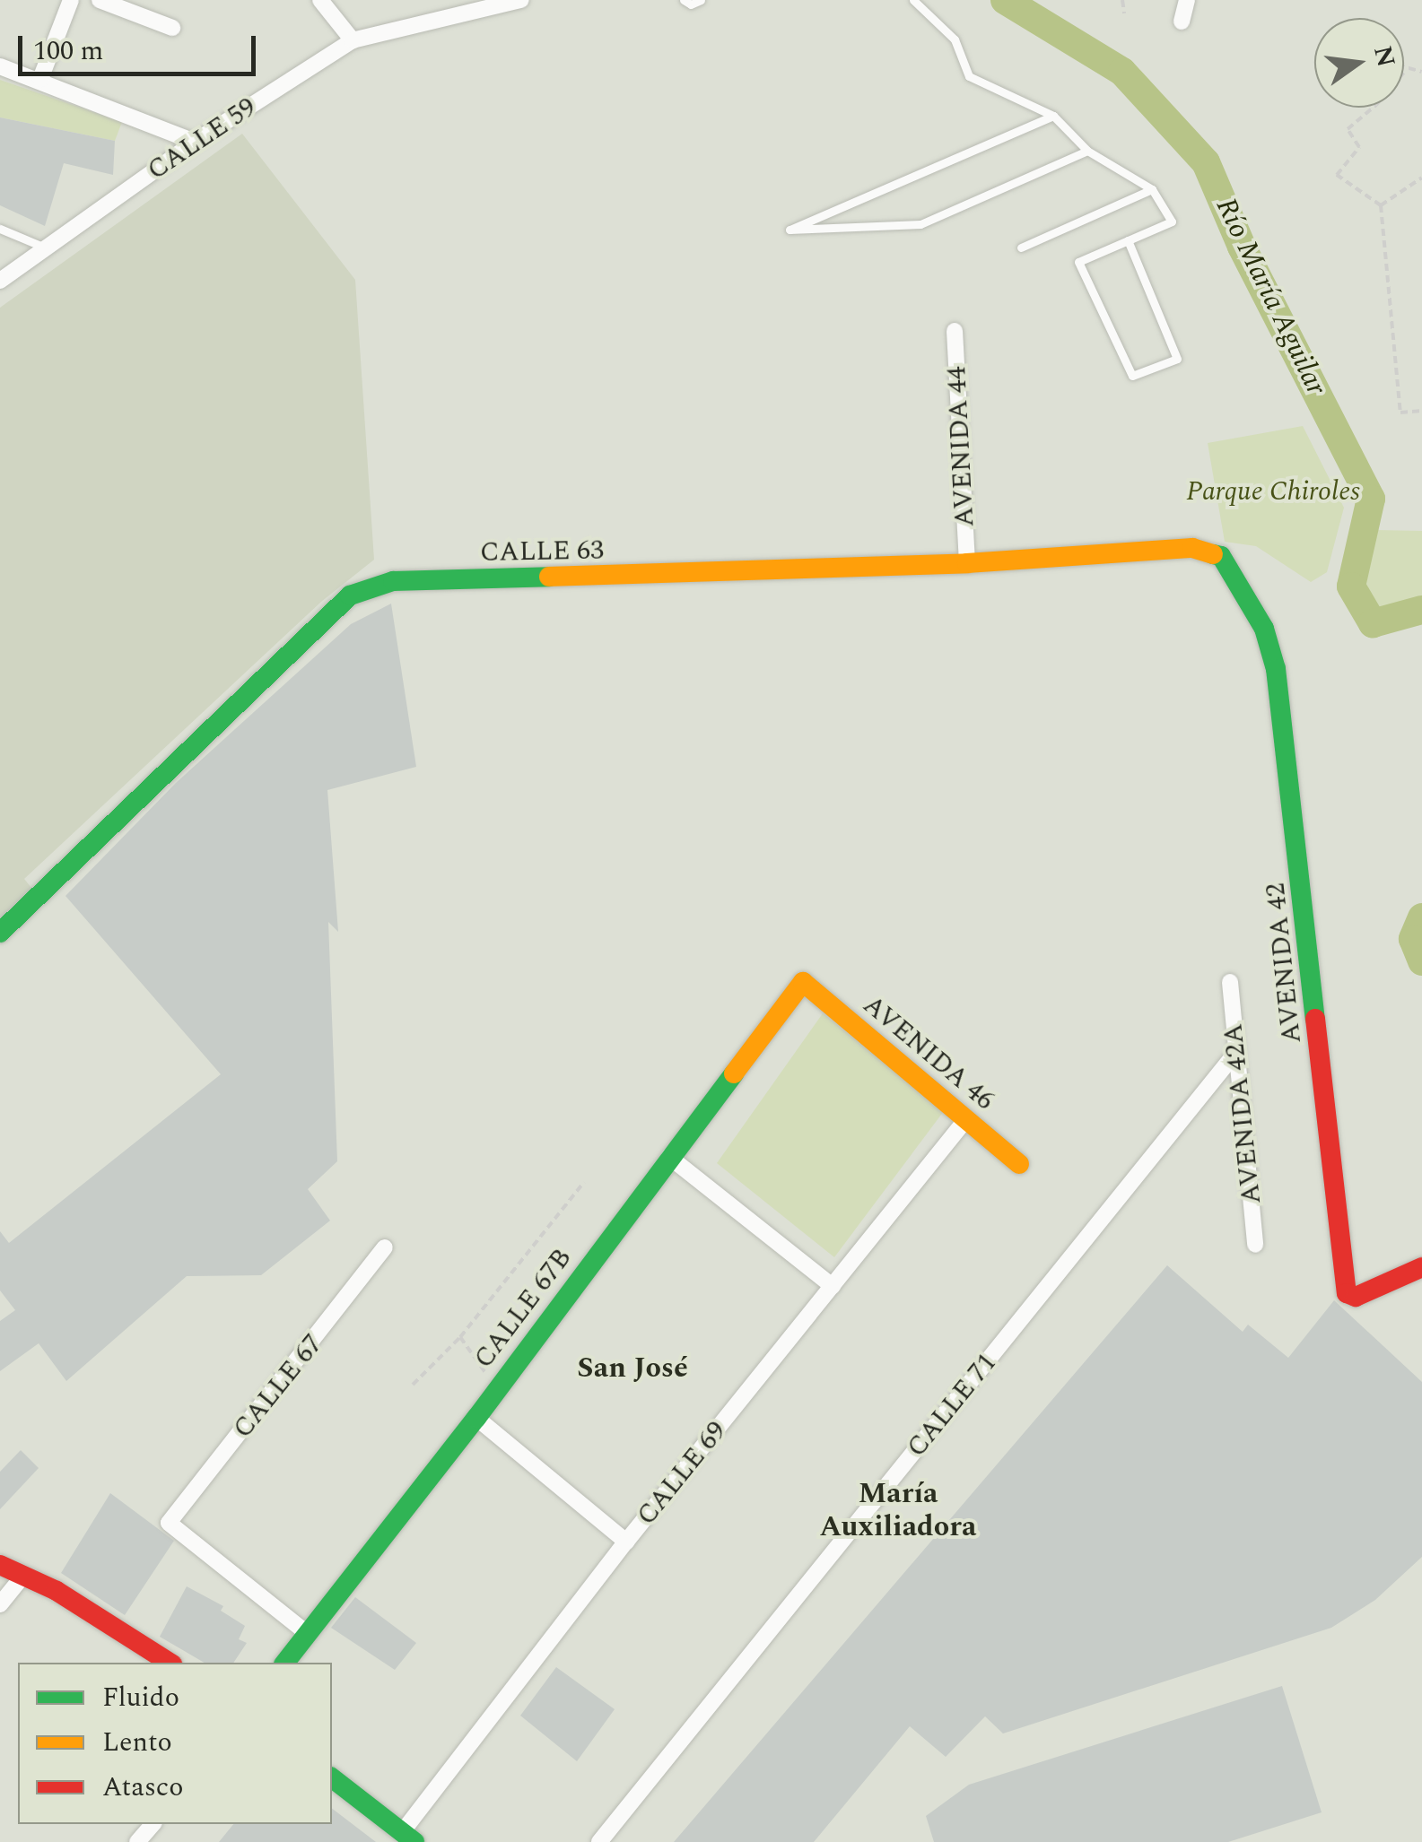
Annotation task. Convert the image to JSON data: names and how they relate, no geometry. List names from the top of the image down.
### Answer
{
  "streets": {
    "street": [
      "CALLE 59",
      "AVENIDA 44",
      "CALLE 63",
      "AVENIDA 42",
      "AVENIDA 46",
      "AVENIDA 42A",
      "CALLE 67B",
      "CALLE 67",
      "CALLE 71",
      "CALLE 69"
    ]
  },
  "crossings": [
    ["AVENIDA 44", "CALLE 63"],
    ["CALLE 63", "AVENIDA 42"],
    ["AVENIDA 46", "CALLE 67B"],
    ["AVENIDA 46", "CALLE 69"],
    ["AVENIDA 42A", "CALLE 71"],
    ["CALLE 67B", "CALLE 67"]
  ],
  "districts": ["San José", "María Auxiliadora"],
  "water": ["Río María Aguilar"],
  "parks": ["Parque Chiroles"],
  "legend": ["Fluido", "Lento", "Atasco"],
  "scale_bar": "100 m",
  "north": "right"
}
